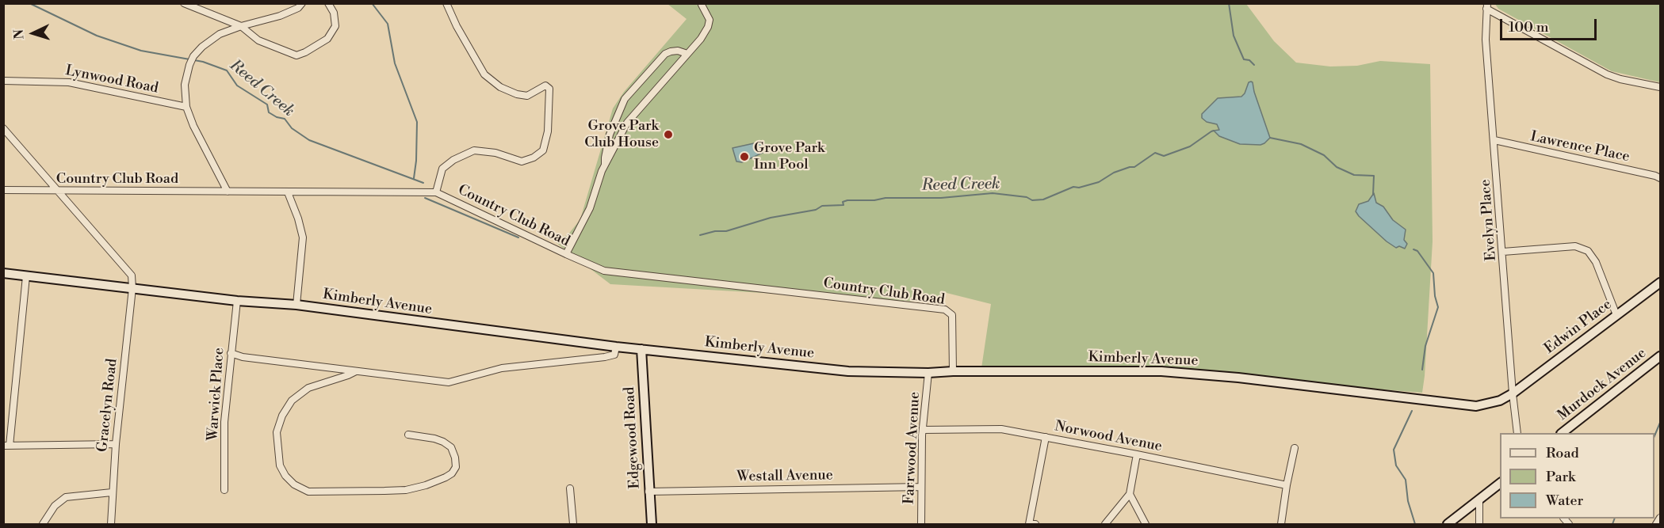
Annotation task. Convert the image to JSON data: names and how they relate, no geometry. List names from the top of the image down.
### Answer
{
  "streets": {
    "street": [
      "Lynwood Road",
      "Lawrence Place",
      "Country Club Road",
      "Evelyn Place",
      "Kimberly Avenue",
      "Edwin Place",
      "Murdock Avenue",
      "Warwick Place",
      "Gracelyn Road",
      "Norwood Avenue",
      "Edgewood Road",
      "Farrwood Avenue",
      "Westall Avenue"
    ]
  },
  "crossings": [
    ["Lawrence Place", "Evelyn Place"],
    ["Country Club Road", "Kimberly Avenue"],
    ["Evelyn Place", "Kimberly Avenue"],
    ["Evelyn Place", "Edwin Place"],
    ["Kimberly Avenue", "Edwin Place"],
    ["Kimberly Avenue", "Warwick Place"],
    ["Kimberly Avenue", "Gracelyn Road"],
    ["Kimberly Avenue", "Edgewood Road"],
    ["Kimberly Avenue", "Farrwood Avenue"],
    ["Norwood Avenue", "Farrwood Avenue"],
    ["Edgewood Road", "Westall Avenue"],
    ["Farrwood Avenue", "Westall Avenue"]
  ],
  "water": ["Reed Creek"],
  "places": ["Grove Park Club House", "Grove Park Inn Pool"],
  "legend": ["Road", "Park", "Water"],
  "scale_bar": "100 m",
  "north": "left"
}
